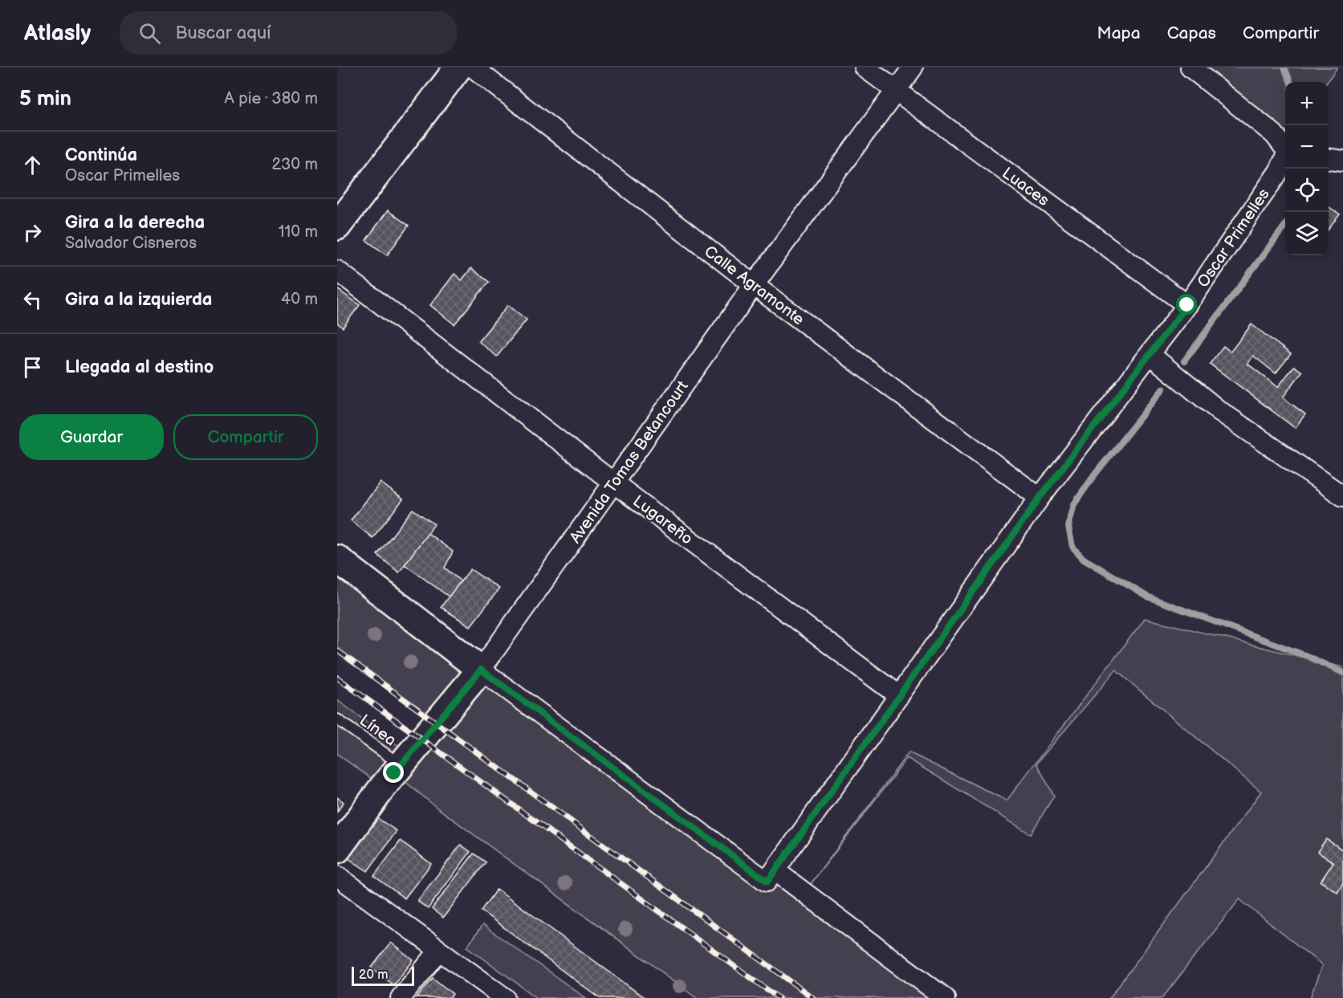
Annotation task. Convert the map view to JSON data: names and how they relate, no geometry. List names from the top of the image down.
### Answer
{
  "streets": {
    "street": [
      "Luaces",
      "Oscar Primelles",
      "Calle Agramonte",
      "Avenida Tomas Betancourt",
      "Lugareño"
    ],
    "lane": ["Línea"]
  },
  "crossings": [
    ["Luaces", "Oscar Primelles"],
    ["Luaces", "Avenida Tomas Betancourt"],
    ["Oscar Primelles", "Calle Agramonte"],
    ["Oscar Primelles", "Lugareño"],
    ["Calle Agramonte", "Avenida Tomas Betancourt"],
    ["Avenida Tomas Betancourt", "Lugareño"],
    ["Avenida Tomas Betancourt", "Línea"]
  ],
  "scale_bar": "20 m",
  "page": {
    "header": "Atlasly",
    "search": "Buscar aquí",
    "nav": ["Mapa", "Capas", "Compartir"],
    "heading": ["5 min", "A pie · 380 m"],
    "map_buttons": ["+", "−"],
    "list": [
      ["Continúa", "Oscar Primelles", "230 m"],
      ["Gira a la derecha", "Salvador Cisneros", "110 m"],
      ["Gira a la izquierda", "40 m"],
      "Llegada al destino"
    ],
    "buttons": ["Guardar", "Compartir"],
    "scale": "20 m"
  }
}
